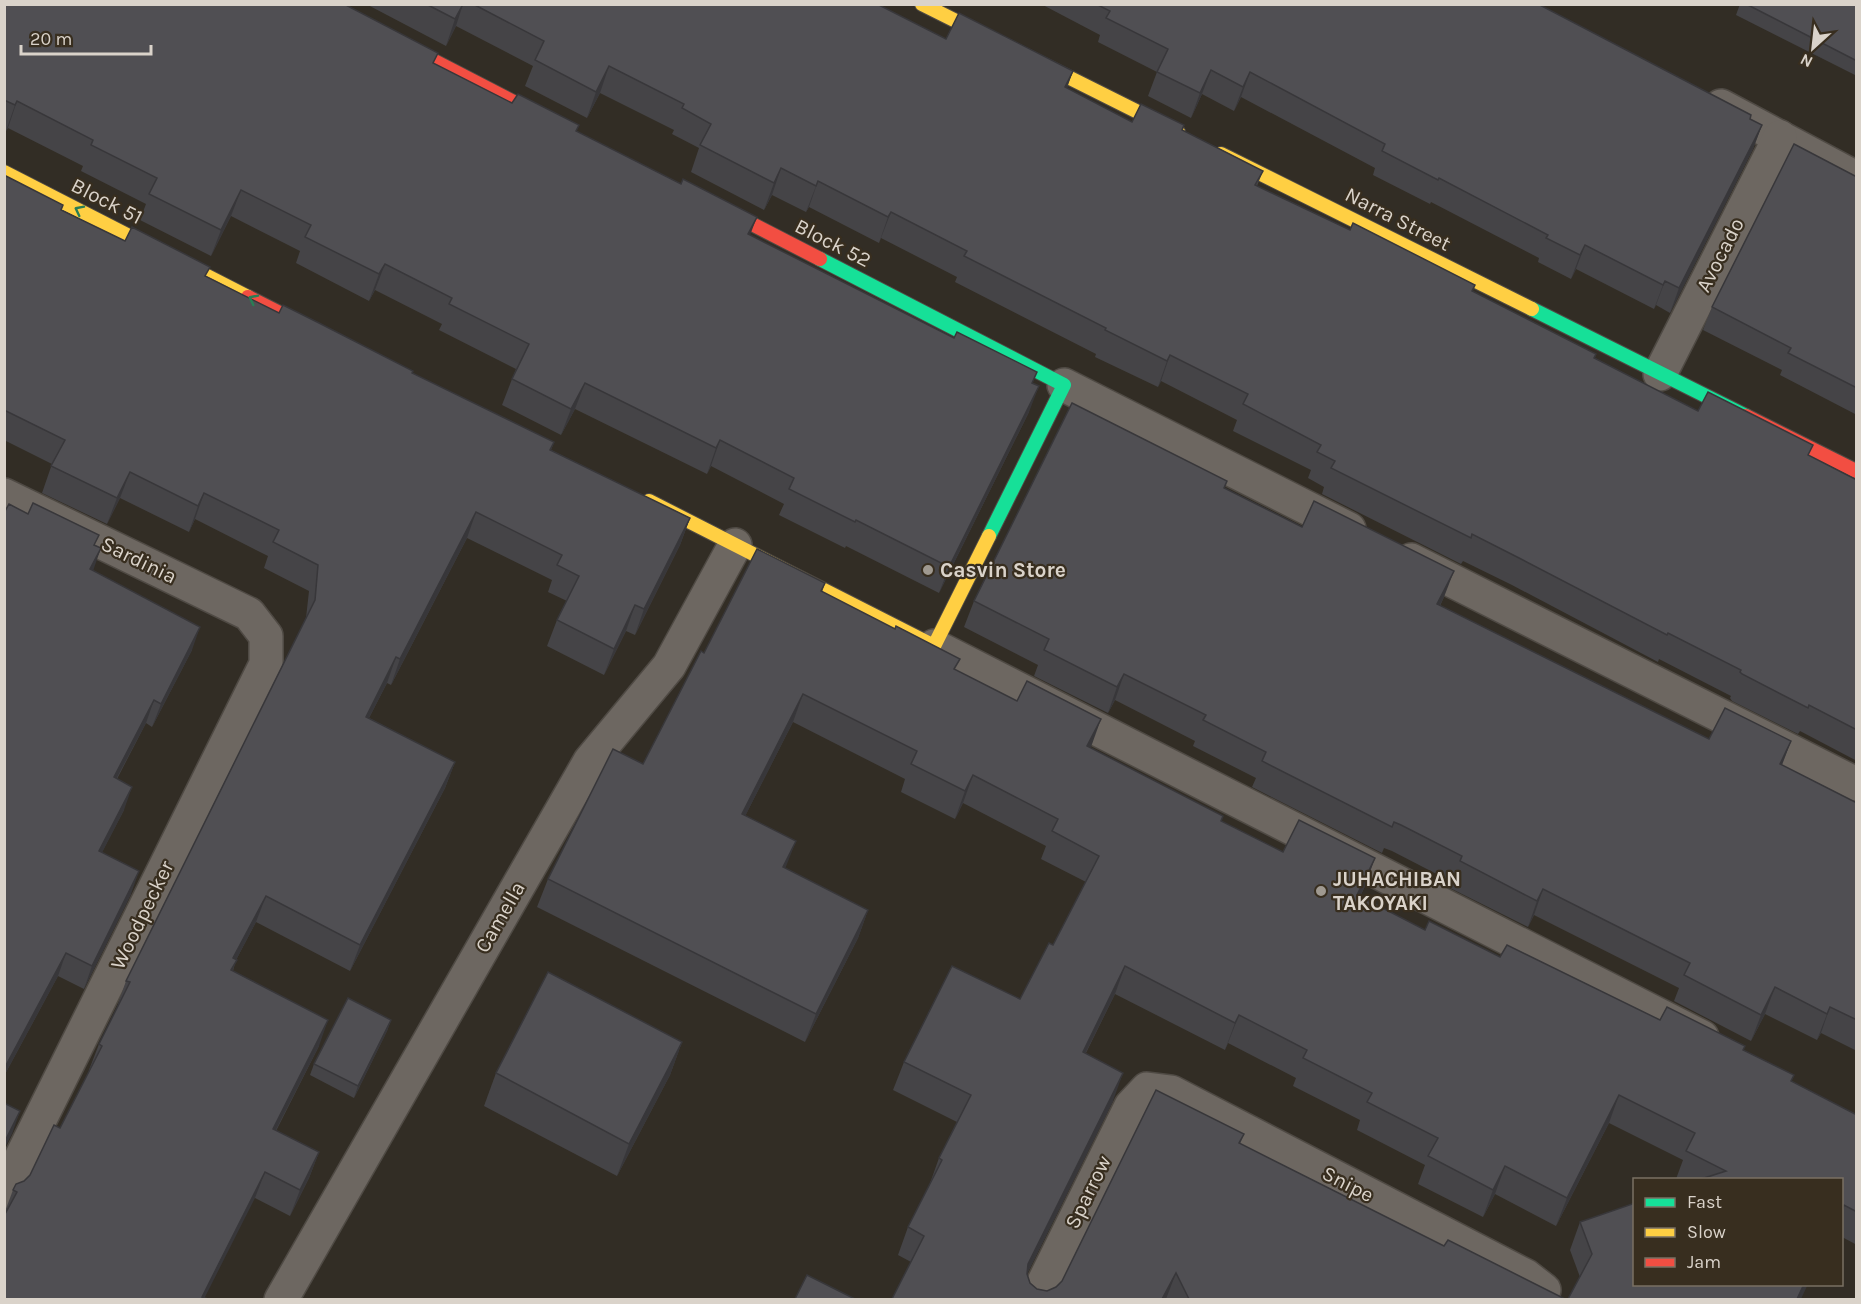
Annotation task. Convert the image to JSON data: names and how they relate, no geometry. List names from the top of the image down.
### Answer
{
  "streets": {
    "street": [
      "Block 51",
      "Narra Street",
      "Block 52",
      "Avocado",
      "Sardinia",
      "Woodpecker",
      "Camella",
      "Snipe",
      "Sparrow"
    ]
  },
  "crossings": [
    ["Narra Street", "Avocado"],
    ["Sardinia", "Woodpecker"],
    ["Snipe", "Sparrow"]
  ],
  "one_way": ["Block 51"],
  "places": ["Casvin Store", "JUHACHIBAN TAKOYAKI"],
  "legend": ["Fast", "Slow", "Jam"],
  "scale_bar": "20 m",
  "north": "bottom left"
}
